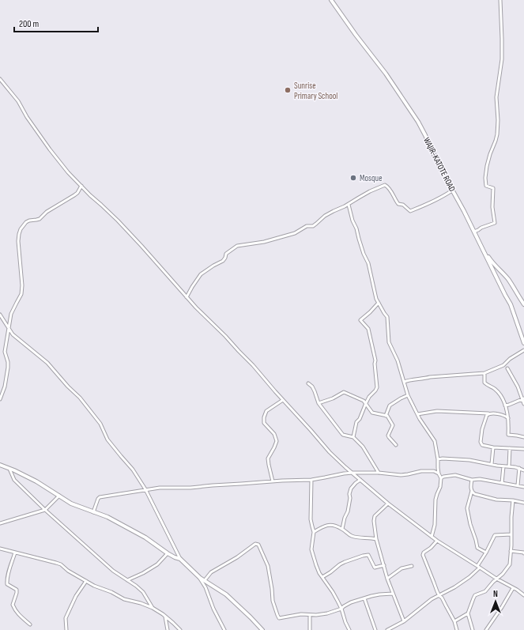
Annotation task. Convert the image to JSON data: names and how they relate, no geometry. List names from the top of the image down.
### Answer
{
  "streets": {
    "street": ["WAJIR-KATOTE ROAD"]
  },
  "places": ["Sunrise Primary School", "Mosque"],
  "scale_bar": "200 m",
  "north": "top"
}
